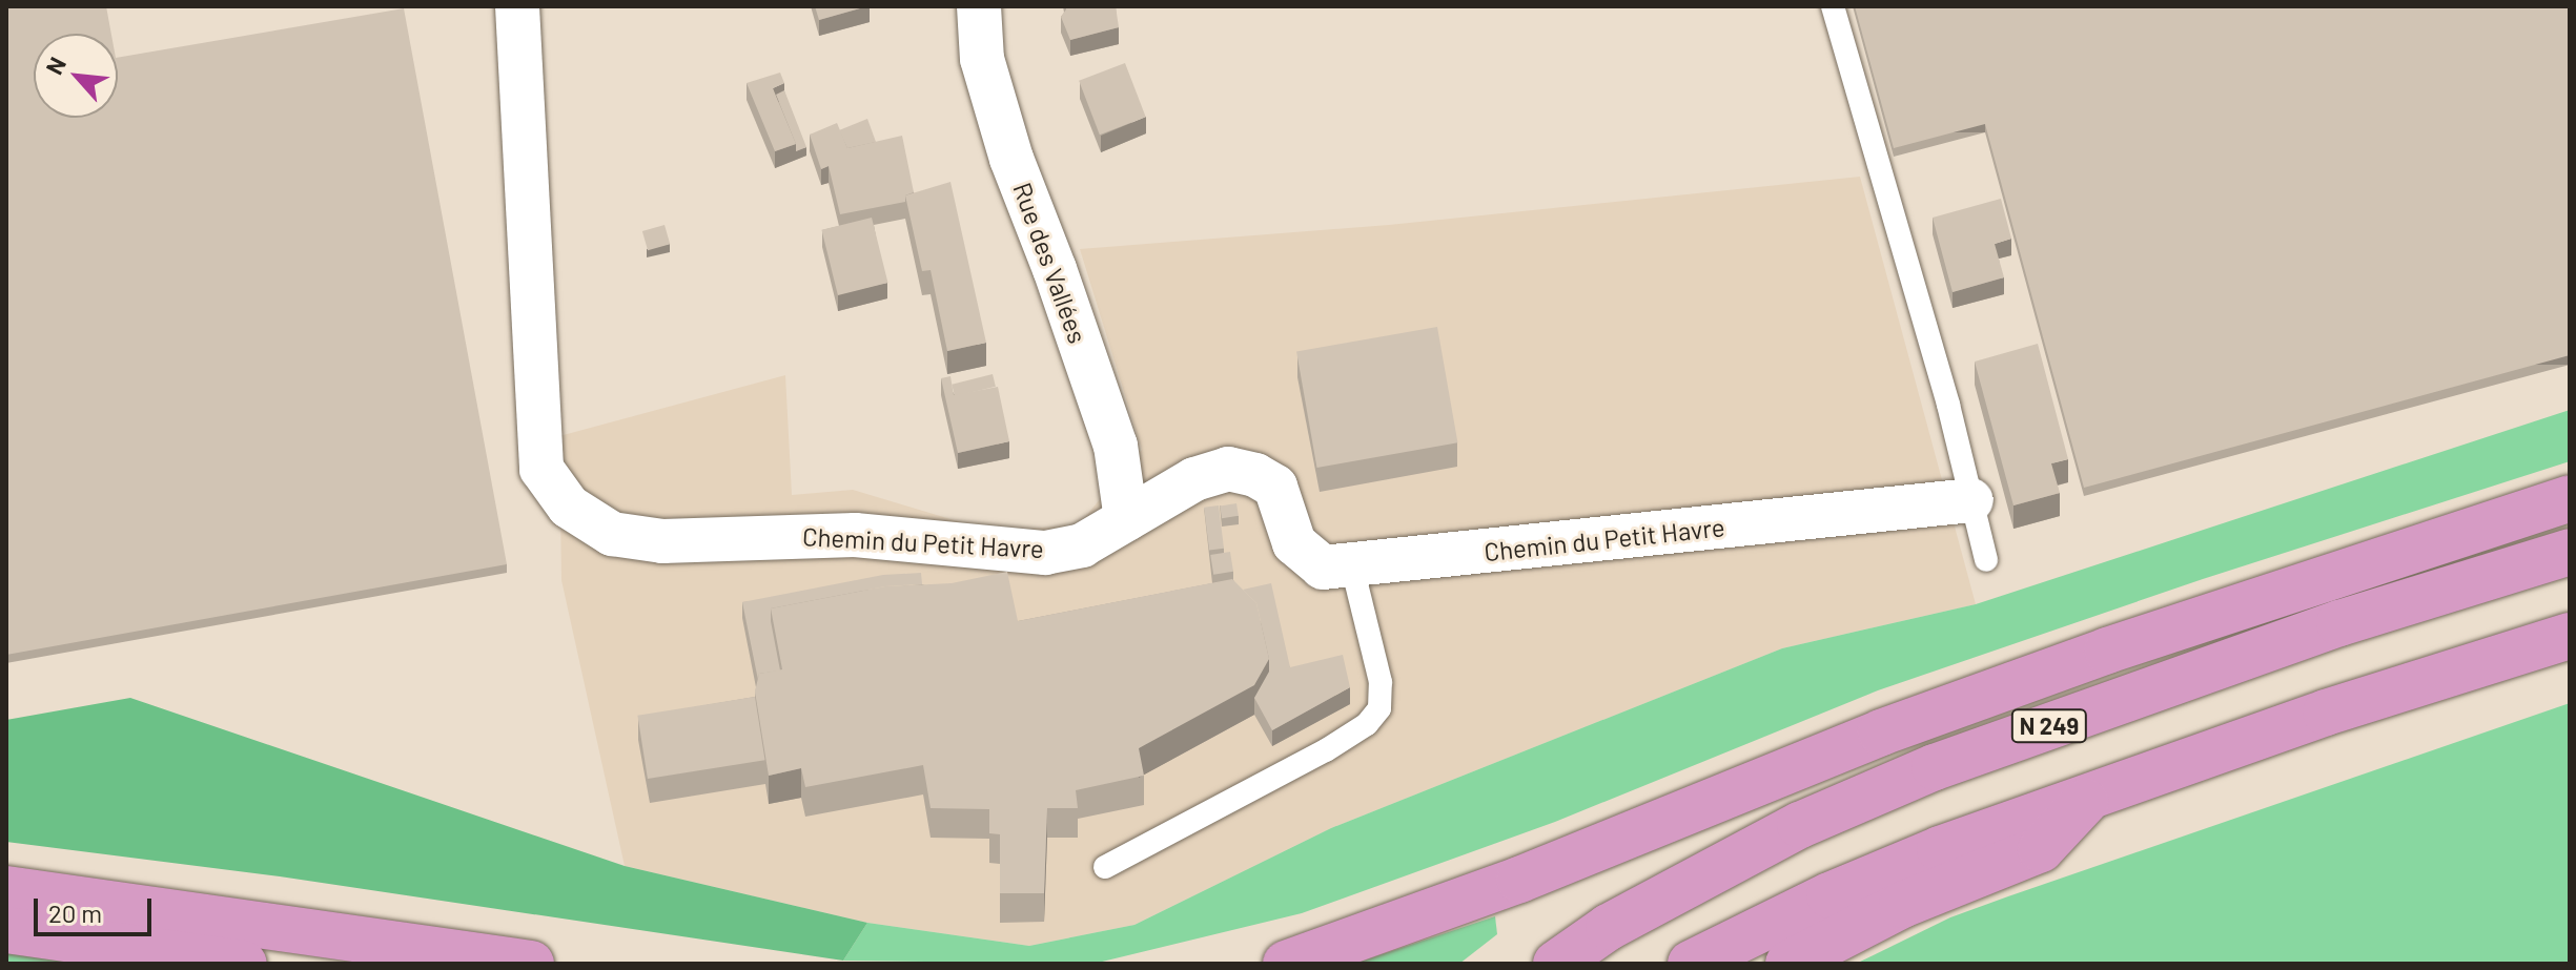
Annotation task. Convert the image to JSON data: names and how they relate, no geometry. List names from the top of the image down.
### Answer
{
  "streets": {
    "highway": ["N 249"],
    "street": ["Rue des Vallées", "Chemin du Petit Havre"]
  },
  "crossings": [
    ["Rue des Vallées", "Chemin du Petit Havre"]
  ],
  "scale_bar": "20 m",
  "north": "top left"
}
